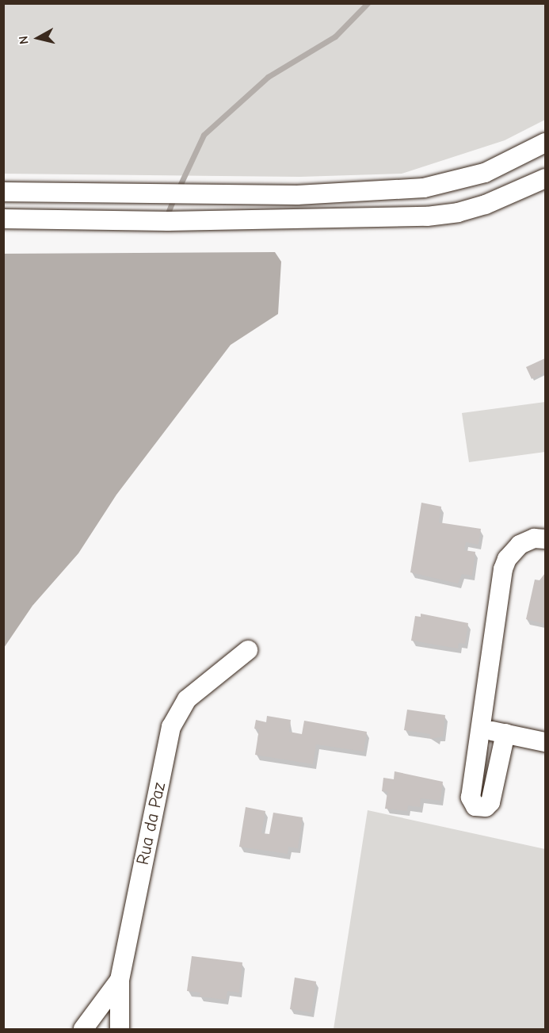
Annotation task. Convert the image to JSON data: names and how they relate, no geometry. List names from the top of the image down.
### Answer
{
  "streets": {
    "street": ["Rua da Paz"]
  },
  "north": "left"
}
